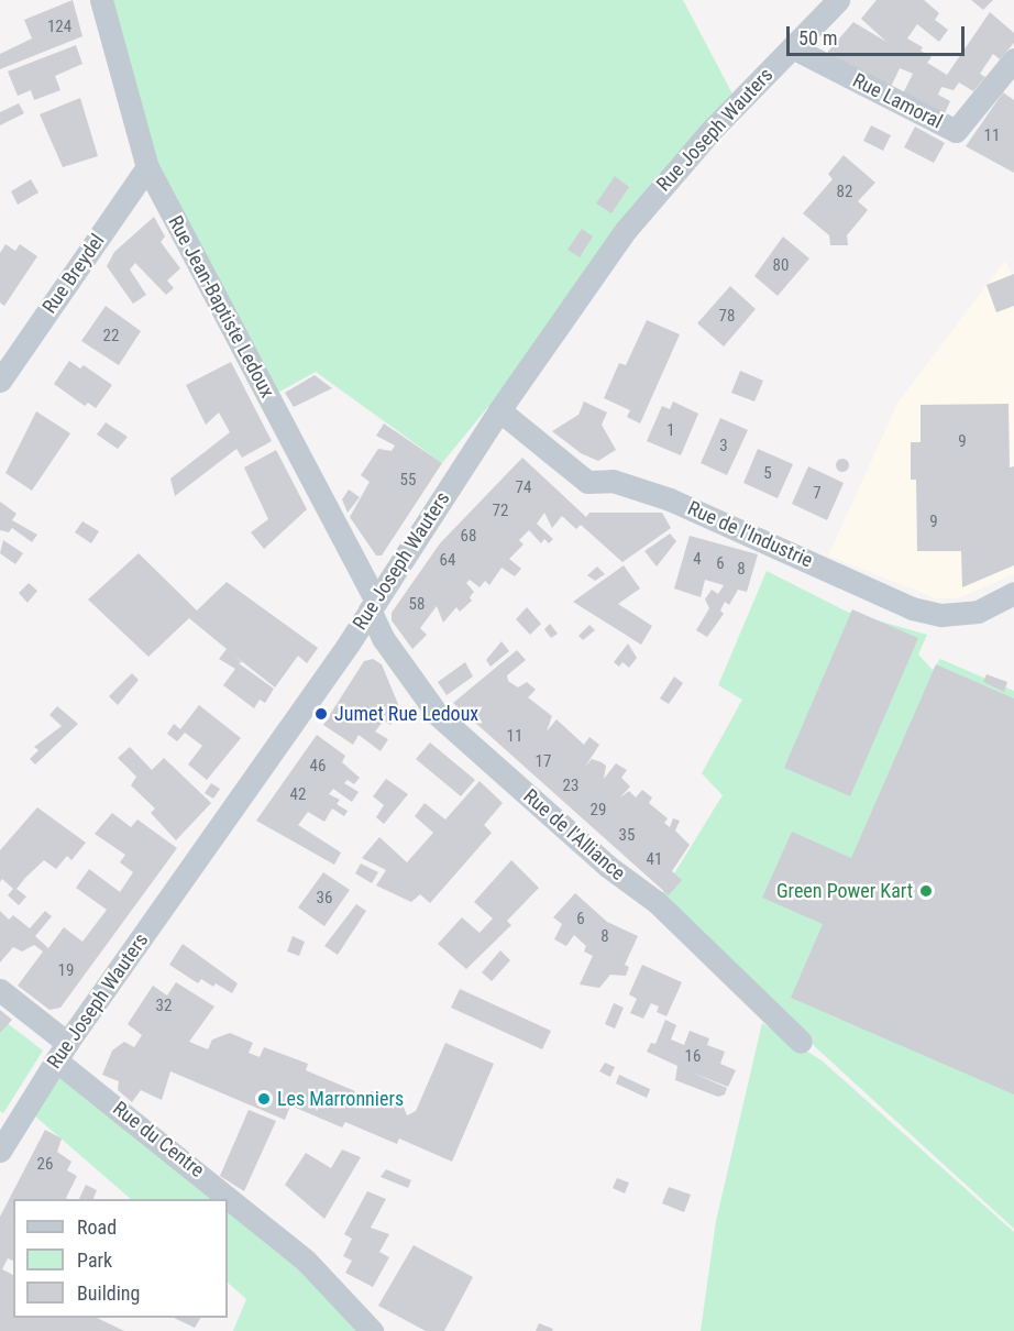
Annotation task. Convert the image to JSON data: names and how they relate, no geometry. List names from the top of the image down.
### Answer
{
  "streets": {
    "street": [
      "Rue Lamoral",
      "Rue Joseph Wauters",
      "Rue Breydel",
      "Rue Jean-Baptiste Ledoux",
      "Rue de l'Industrie",
      "Rue de l'Alliance",
      "Rue du Centre"
    ]
  },
  "crossings": [
    ["Rue Lamoral", "Rue Joseph Wauters"],
    ["Rue Joseph Wauters", "Rue Jean-Baptiste Ledoux"],
    ["Rue Joseph Wauters", "Rue de l'Industrie"],
    ["Rue Joseph Wauters", "Rue de l'Alliance"],
    ["Rue Joseph Wauters", "Rue du Centre"],
    ["Rue Breydel", "Rue Jean-Baptiste Ledoux"],
    ["Rue Jean-Baptiste Ledoux", "Rue de l'Alliance"]
  ],
  "places": ["Jumet Rue Ledoux", "Green Power Kart", "Les Marronniers"],
  "house_numbers": [
    "124",
    "11",
    "82",
    "80",
    "78",
    "22",
    "1",
    "9",
    "3",
    "5",
    "55",
    "74",
    "7",
    "72",
    "9",
    "68",
    "4",
    "64",
    "6",
    "8",
    "58",
    "11",
    "17",
    "46",
    "23",
    "42",
    "29",
    "35",
    "41",
    "36",
    "6",
    "8",
    "19",
    "32",
    "16",
    "26"
  ],
  "legend": ["Road", "Park", "Building"],
  "scale_bar": "50 m"
}
